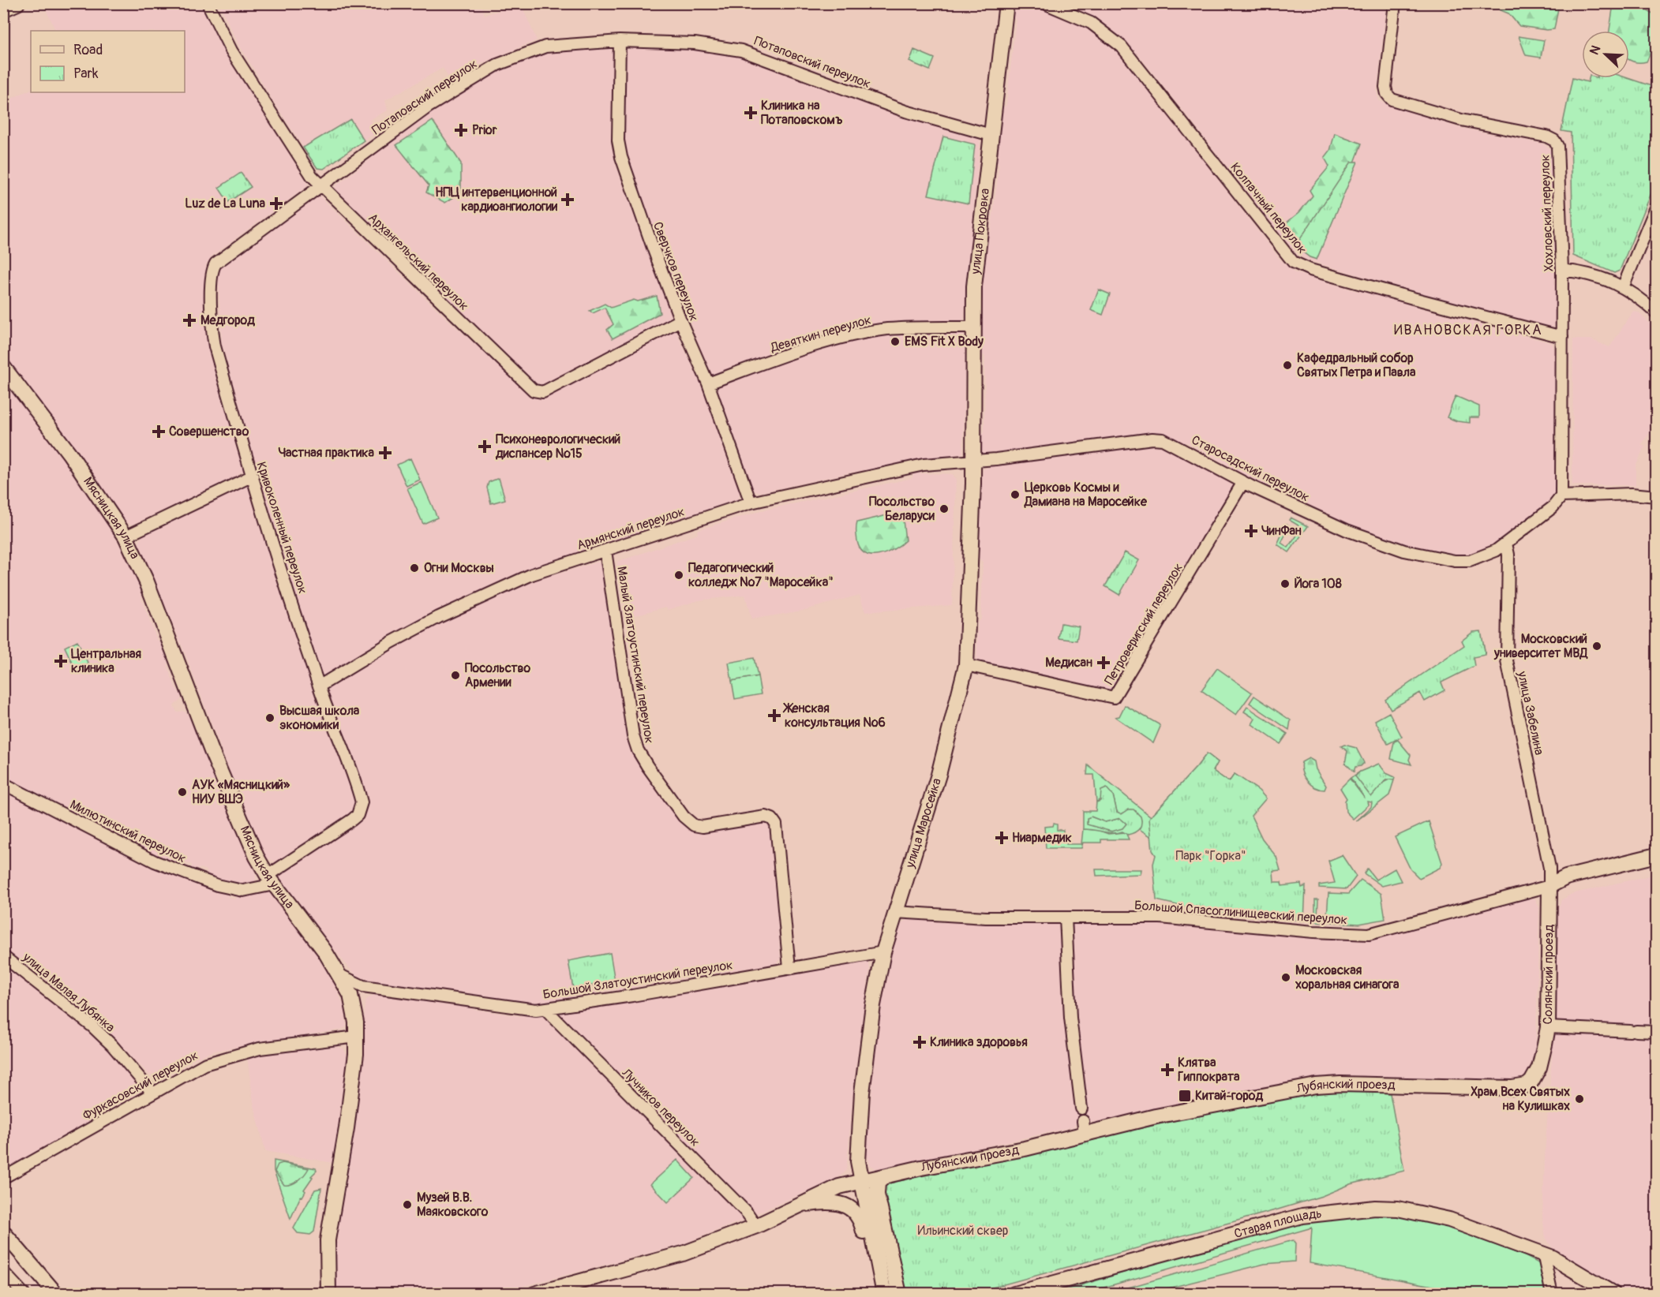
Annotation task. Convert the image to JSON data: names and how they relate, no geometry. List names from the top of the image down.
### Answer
{
  "streets": {
    "main road": [
      "улица Покровка",
      "Мясницкая улица",
      "улица Маросейка",
      "Солянский проезд",
      "Лубянский проезд",
      "Старая площадь"
    ],
    "street": [
      "Потаповский переулок",
      "Колпачный переулок",
      "Хохловский переулок",
      "Архангельский переулок",
      "Сверчков переулок",
      "Девяткин переулок",
      "Старосадский переулок",
      "Кривоколенный переулок",
      "Армянский переулок",
      "Петроверигский переулок",
      "Малый Златоустинский переулок",
      "улица Забелина",
      "Милютинский переулок",
      "Большой Спасоглинищевский переулок",
      "Большой Златоустинский переулок",
      "улица Малая Лубянка",
      "Фуркасовский переулок",
      "Лучников переулок"
    ]
  },
  "crossings": [
    ["Потаповский переулок", "улица Покровка"],
    ["Потаповский переулок", "Архангельский переулок"],
    ["Потаповский переулок", "Сверчков переулок"],
    ["Потаповский переулок", "Кривоколенный переулок"],
    ["Колпачный переулок", "Хохловский переулок"],
    ["Хохловский переулок", "Старосадский переулок"],
    ["улица Покровка", "Девяткин переулок"],
    ["улица Покровка", "Старосадский переулок"],
    ["улица Покровка", "Армянский переулок"],
    ["улица Покровка", "улица Маросейка"],
    ["Архангельский переулок", "Сверчков переулок"],
    ["Архангельский переулок", "Кривоколенный переулок"],
    ["Сверчков переулок", "Девяткин переулок"],
    ["Сверчков переулок", "Армянский переулок"],
    ["Старосадский переулок", "Армянский переулок"],
    ["Старосадский переулок", "Петроверигский переулок"],
    ["Старосадский переулок", "улица Забелина"],
    ["Старосадский переулок", "улица Маросейка"],
    ["Мясницкая улица", "Кривоколенный переулок"],
    ["Мясницкая улица", "Милютинский переулок"],
    ["Мясницкая улица", "Большой Златоустинский переулок"],
    ["Мясницкая улица", "Фуркасовский переулок"],
    ["Кривоколенный переулок", "Армянский переулок"],
    ["Кривоколенный переулок", "Милютинский переулок"],
    ["Армянский переулок", "Малый Златоустинский переулок"],
    ["Армянский переулок", "улица Маросейка"],
    ["Петроверигский переулок", "улица Маросейка"],
    ["Малый Златоустинский переулок", "Большой Златоустинский переулок"],
    ["улица Забелина", "Большой Спасоглинищевский переулок"],
    ["улица Забелина", "Солянский проезд"],
    ["улица Маросейка", "Большой Спасоглинищевский переулок"],
    ["улица Маросейка", "Большой Златоустинский переулок"],
    ["улица Маросейка", "Лубянский проезд"],
    ["Большой Спасоглинищевский переулок", "Солянский проезд"],
    ["Солянский проезд", "Лубянский проезд"],
    ["Большой Златоустинский переулок", "Лучников переулок"],
    ["улица Малая Лубянка", "Фуркасовский переулок"],
    ["Лубянский проезд", "Лучников переулок"]
  ],
  "districts": ["ИВАНОВСКАЯ ГОРКА"],
  "parks": ["Парк \"Горка\"", "Ильинский сквер"],
  "places": {
    "health": [
      "Клиника на Потаповскомъ",
      "Prior",
      "НПЦ интервенционной кардиоангиологии",
      "Luz de La Luna",
      "Медгород",
      "Совершенство",
      "Психоневрологический диспансер №15",
      "Частная практика",
      "ЧинФан",
      "Центральная клиника",
      "Медисан",
      "Женская консультация №6",
      "Ниармедик",
      "Клиника здоровья",
      "Клятва Гиппократа"
    ],
    "other": [
      "EMS Fit X Body",
      "Кафедральный собор Святых Петра и Павла",
      "Церковь Космы и Дамиана на Маросейке",
      "Посольство Беларуси",
      "Огни Москвы",
      "Педагогический колледж №7 \"Маросейка\"",
      "Йога 108",
      "Московский университет МВД",
      "Посольство Армении",
      "Высшая школа экономики",
      "АУК «Мясницкий» НИУ ВШЭ",
      "Московская хоральная синагога",
      "Храм Всех Святых на Кулишках",
      "Музей В.В. Маяковского"
    ],
    "transit": ["Китай-город"]
  },
  "legend": ["Road", "Park"],
  "north": "top left"
}
